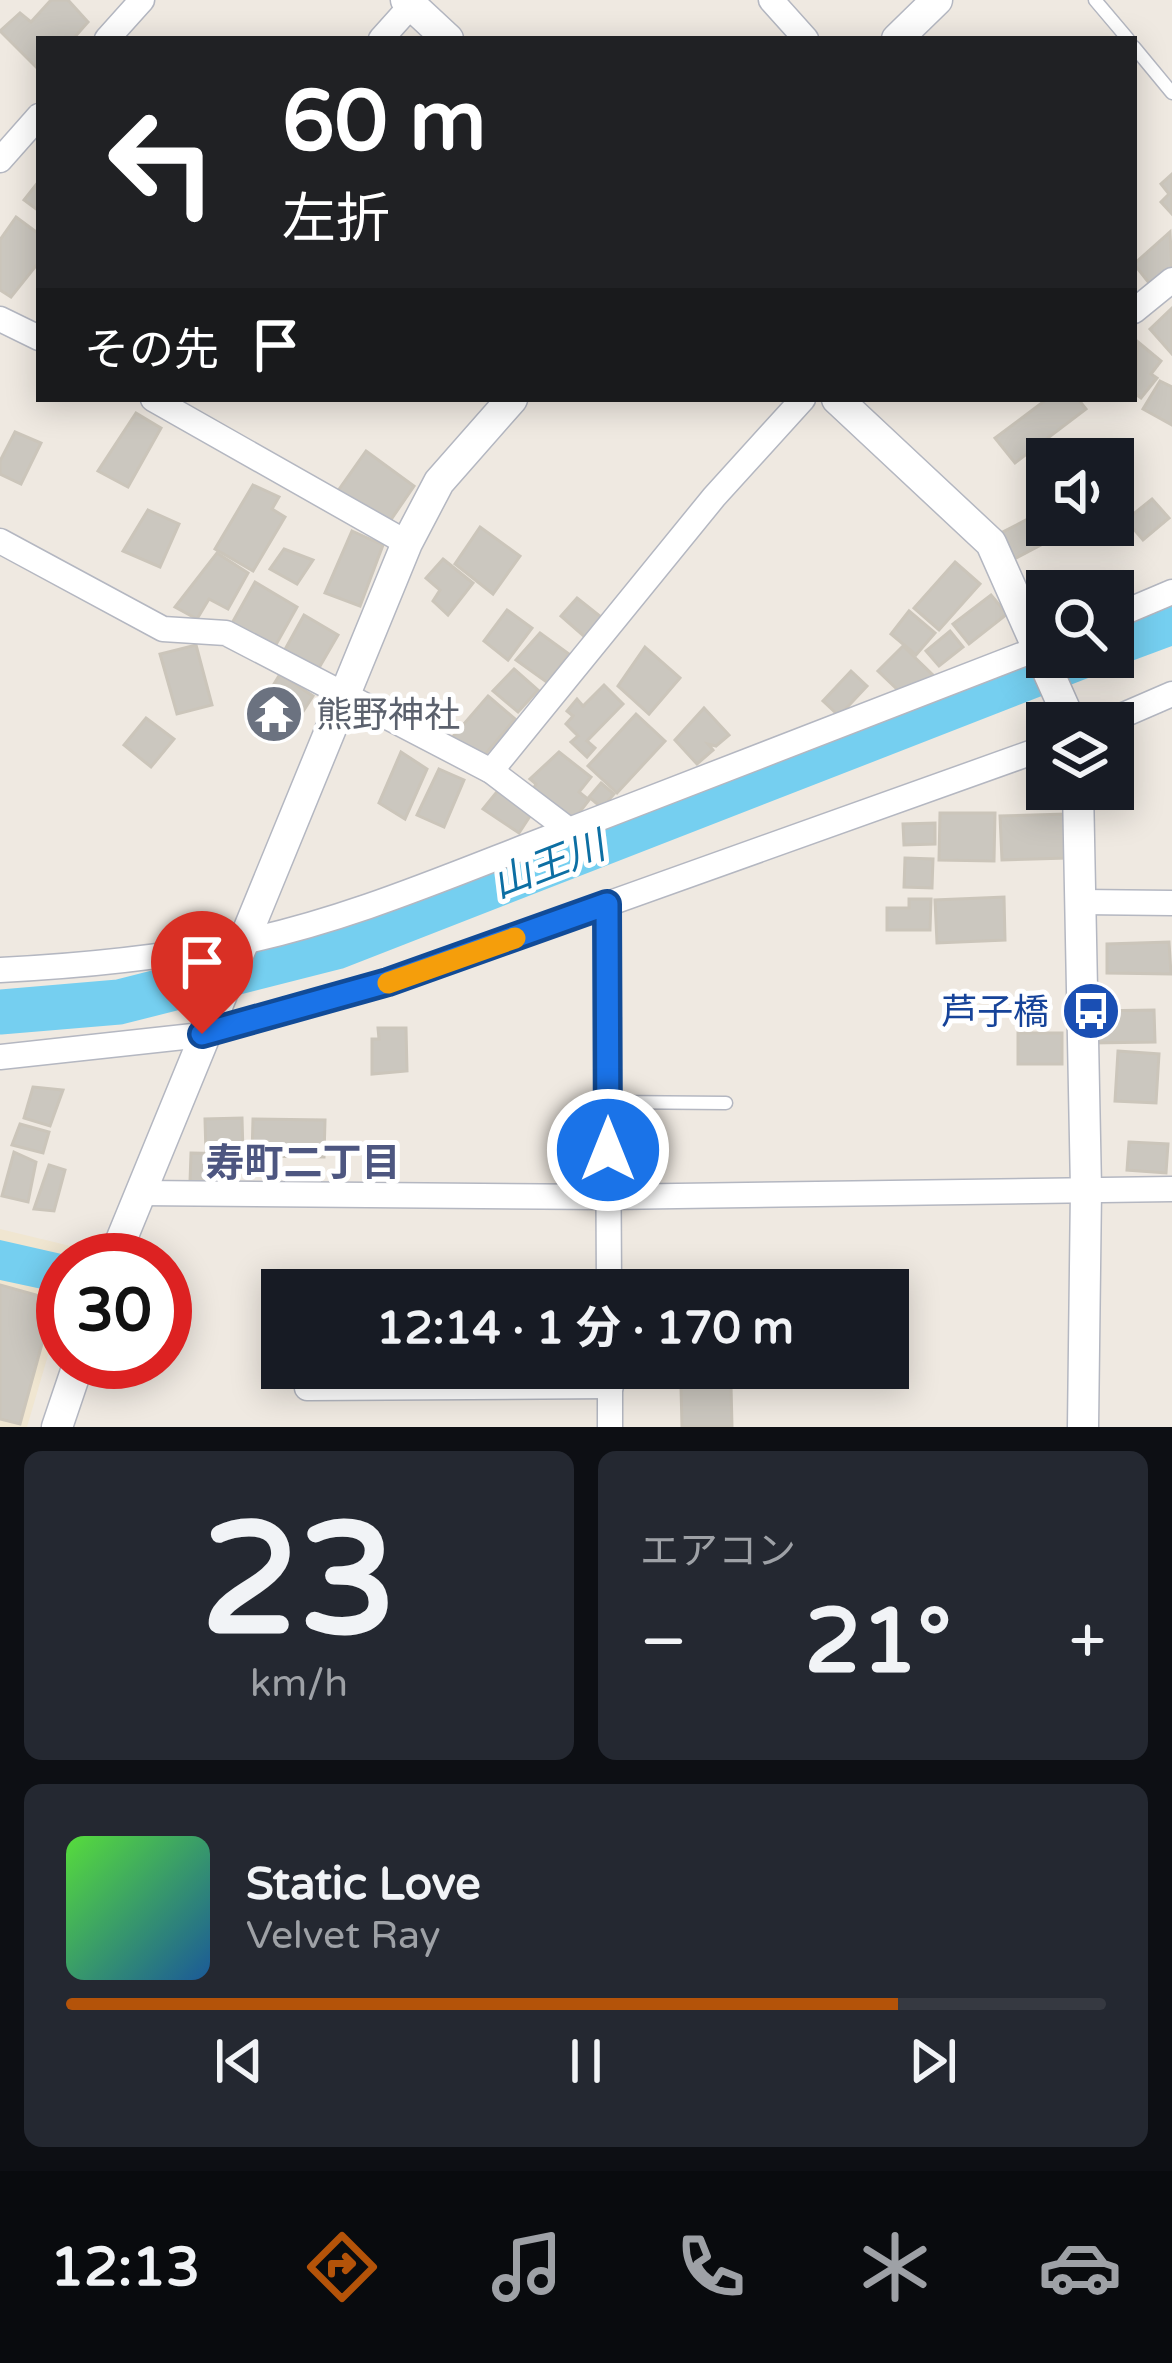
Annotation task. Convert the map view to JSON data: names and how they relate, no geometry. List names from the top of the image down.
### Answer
{
  "districts": ["寿町二丁目"],
  "water": ["山王川"],
  "places": {
    "temple": ["熊野神社"],
    "bus stop": ["芦子橋"]
  },
  "page": {
    "turn": ["60 m", "左折"],
    "then": "その先",
    "limit": "30",
    "trip": "12:14 · 1 分 · 170 m",
    "tile": [
      ["23", "km/h"],
      "エアコン"
    ],
    "heat": ["−", "21°", "+"],
    "song": ["Static Love", "Velvet Ray"],
    "tabs": "12:13"
  }
}
